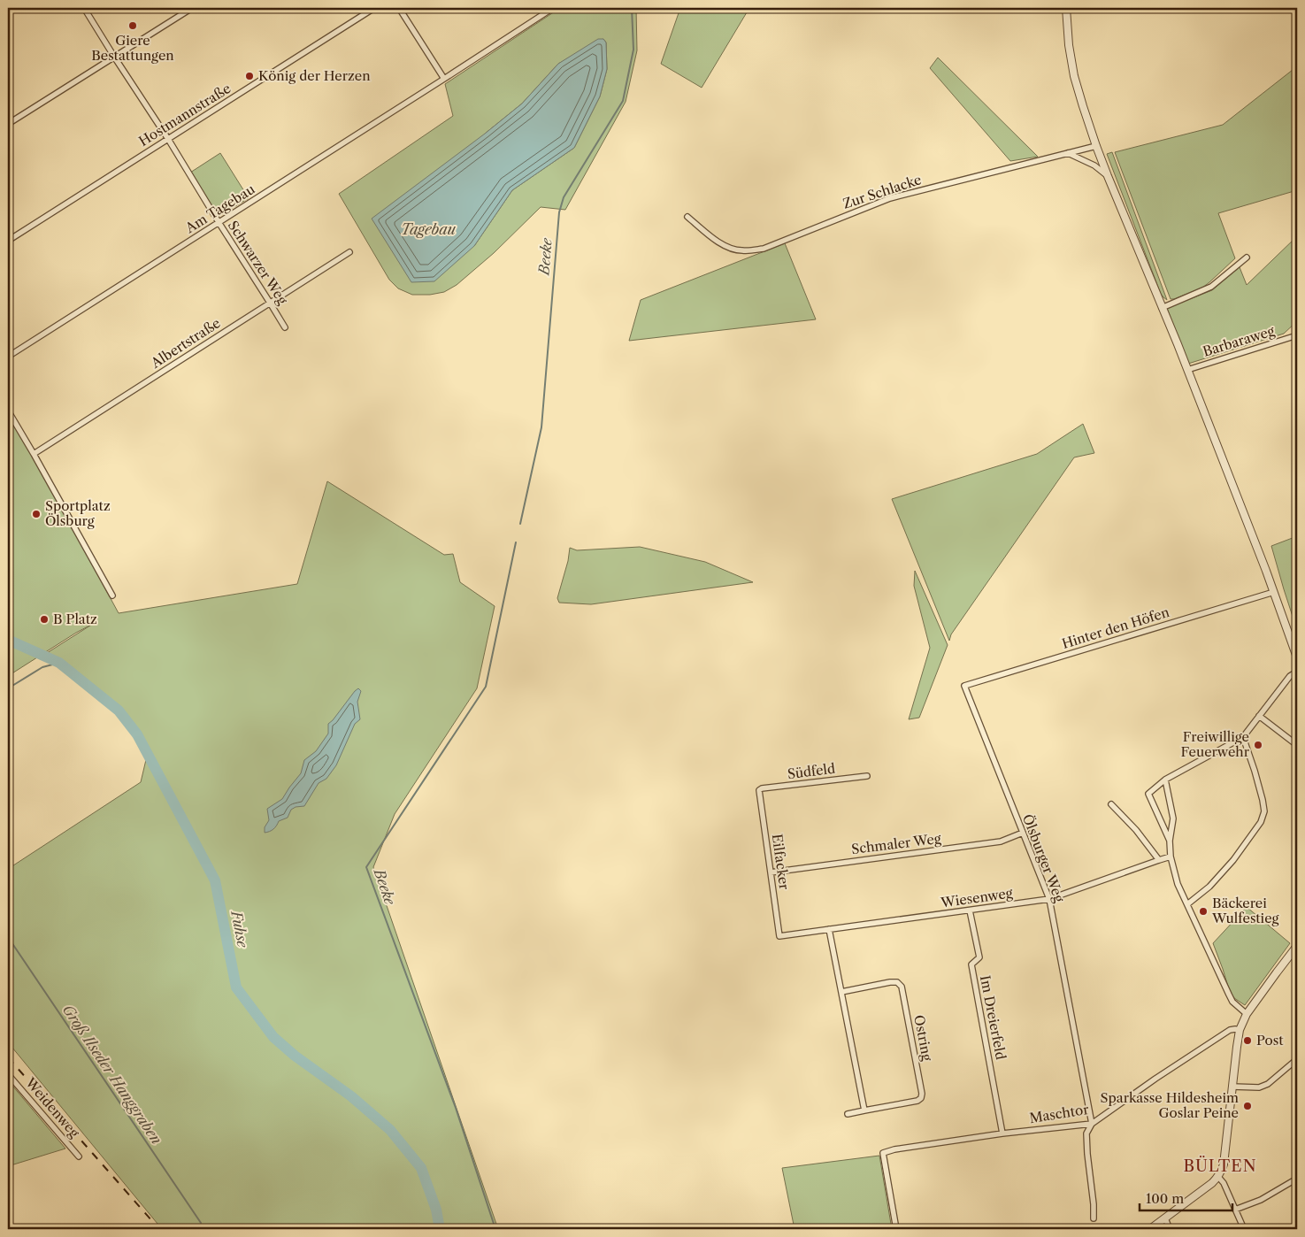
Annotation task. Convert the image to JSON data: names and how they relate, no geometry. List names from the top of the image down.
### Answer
{
  "streets": {
    "street": [
      "Hostmannstraße",
      "Zur Schlacke",
      "Am Tagebau",
      "Schwarzer Weg",
      "Barbaraweg",
      "Albertstraße",
      "Hinter den Höfen",
      "Südfeld",
      "Schmaler Weg",
      "Ölsburger Weg",
      "Eilfacker",
      "Wiesenweg",
      "Im Dreierfeld",
      "Ostring",
      "Weidenweg",
      "Maschtor"
    ]
  },
  "crossings": [
    ["Hostmannstraße", "Schwarzer Weg"],
    ["Am Tagebau", "Schwarzer Weg"],
    ["Schwarzer Weg", "Albertstraße"],
    ["Hinter den Höfen", "Ölsburger Weg"],
    ["Südfeld", "Eilfacker"],
    ["Schmaler Weg", "Ölsburger Weg"],
    ["Schmaler Weg", "Eilfacker"],
    ["Ölsburger Weg", "Wiesenweg"],
    ["Ölsburger Weg", "Maschtor"],
    ["Eilfacker", "Wiesenweg"],
    ["Wiesenweg", "Im Dreierfeld"],
    ["Im Dreierfeld", "Maschtor"]
  ],
  "districts": ["BÜLTEN"],
  "water": [
    "Tagebau",
    "Beeke",
    "Fuhse",
    "Groß Ilseder Hanggraben"
  ],
  "places": [
    "Giere Bestattungen",
    "König der Herzen",
    "Sportplatz Ölsburg",
    "B Platz",
    "Freiwillige Feuerwehr",
    "Bäckerei Wulfestieg",
    "Post",
    "Sparkasse Hildesheim Goslar Peine"
  ],
  "scale_bar": "100 m"
}
